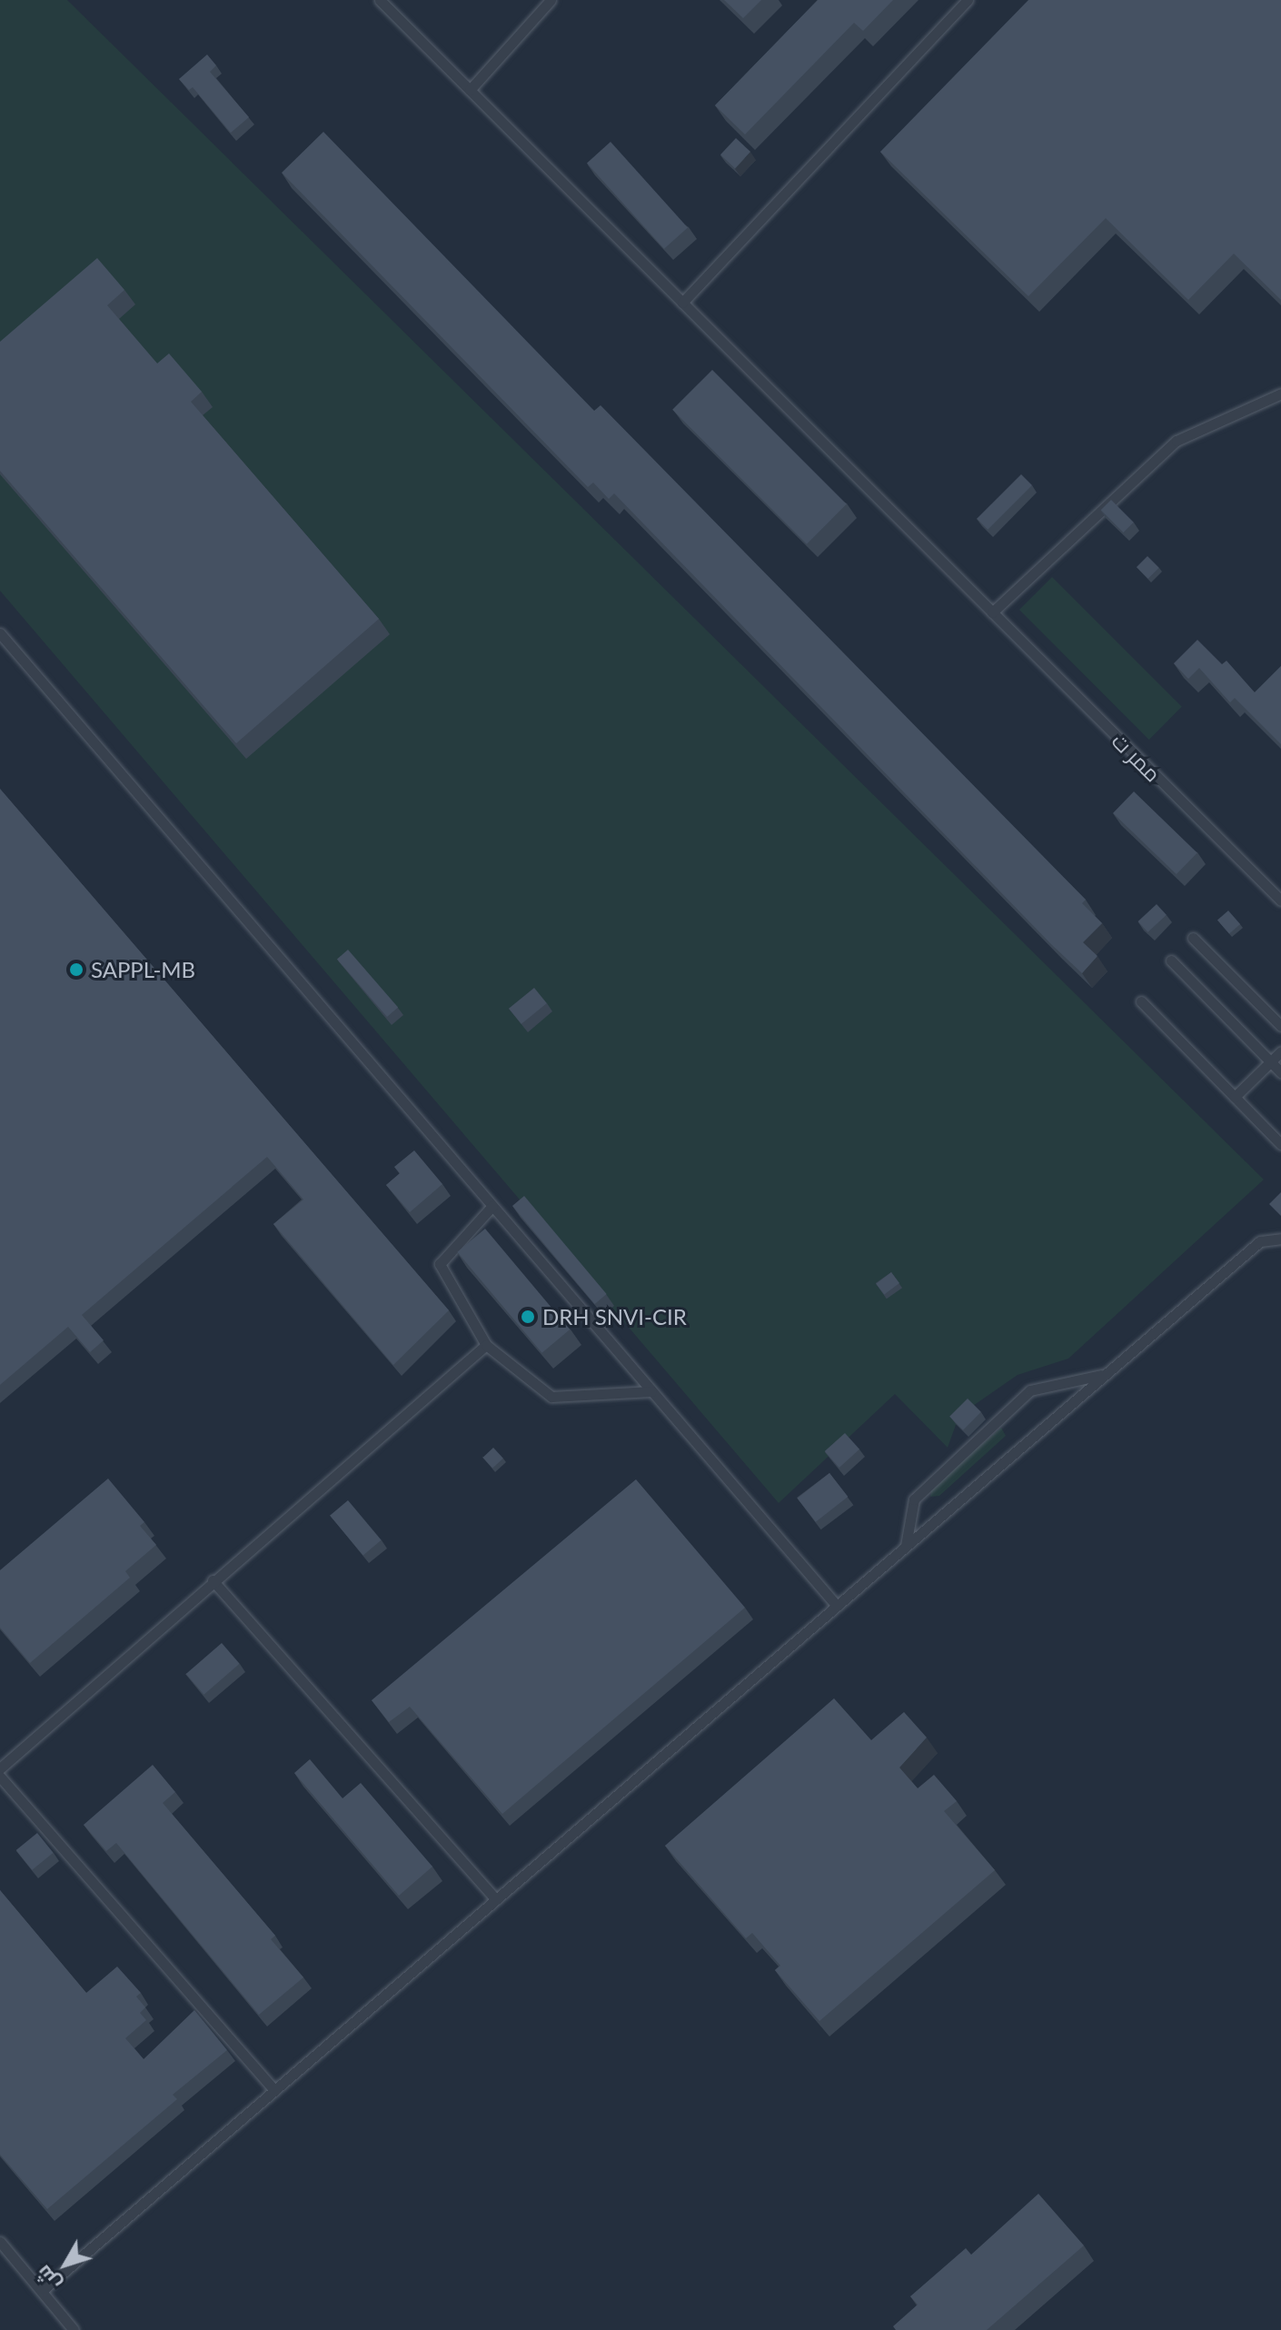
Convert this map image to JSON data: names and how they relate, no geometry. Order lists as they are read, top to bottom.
{
  "streets": {
    "lane": ["ممر ت"]
  },
  "places": ["SAPPL-MB", "DRH SNVI-CIR"],
  "north": "bottom left"
}
